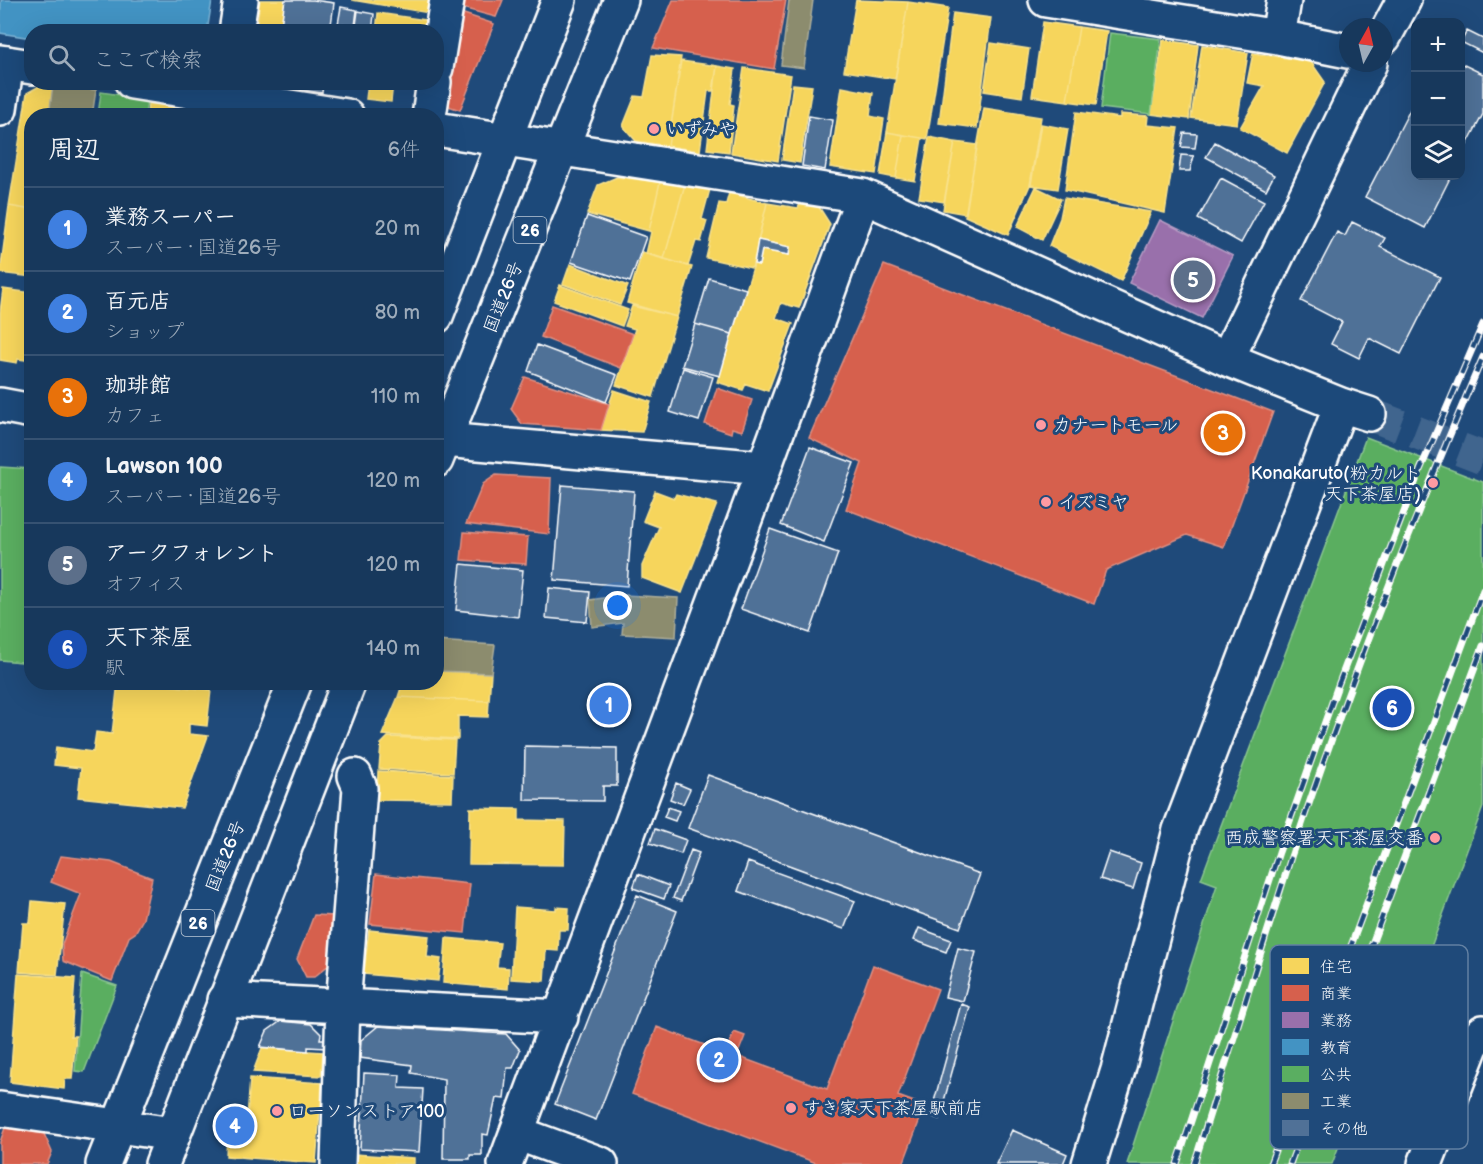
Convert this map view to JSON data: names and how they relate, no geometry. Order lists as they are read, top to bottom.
{
  "streets": {
    "main road": ["26", "国道26号"]
  },
  "places": [
    "いずみや",
    "カナートモール",
    "Konakaruto(粉カルト 天下茶屋店)",
    "イズミヤ",
    "西成警察署天下茶屋交番",
    "すき家天下茶屋駅前店",
    "ローソンストア100"
  ],
  "legend": [
    "住宅",
    "商業",
    "業務",
    "教育",
    "公共",
    "工業",
    "その他"
  ],
  "north": "top",
  "page": {
    "map_buttons": ["+", "−"],
    "search": "ここで検索",
    "heading": ["周辺", "6件"],
    "list": [
      {
        "mark": "1",
        "name": "業務スーパー",
        "note": "スーパー · 国道26号",
        "value": "20 m"
      },
      {
        "mark": "2",
        "name": "百元店",
        "note": "ショップ",
        "value": "80 m"
      },
      {
        "mark": "3",
        "name": "珈琲館",
        "note": "カフェ",
        "value": "110 m"
      },
      {
        "mark": "4",
        "name": "Lawson 100",
        "note": "スーパー · 国道26号",
        "value": "120 m"
      },
      {
        "mark": "5",
        "name": "アークフォレント",
        "note": "オフィス",
        "value": "120 m"
      },
      {
        "mark": "6",
        "name": "天下茶屋",
        "note": "駅",
        "value": "140 m"
      }
    ],
    "pins": [
      "5",
      "3",
      "1",
      "6",
      "2",
      "4"
    ]
  }
}
